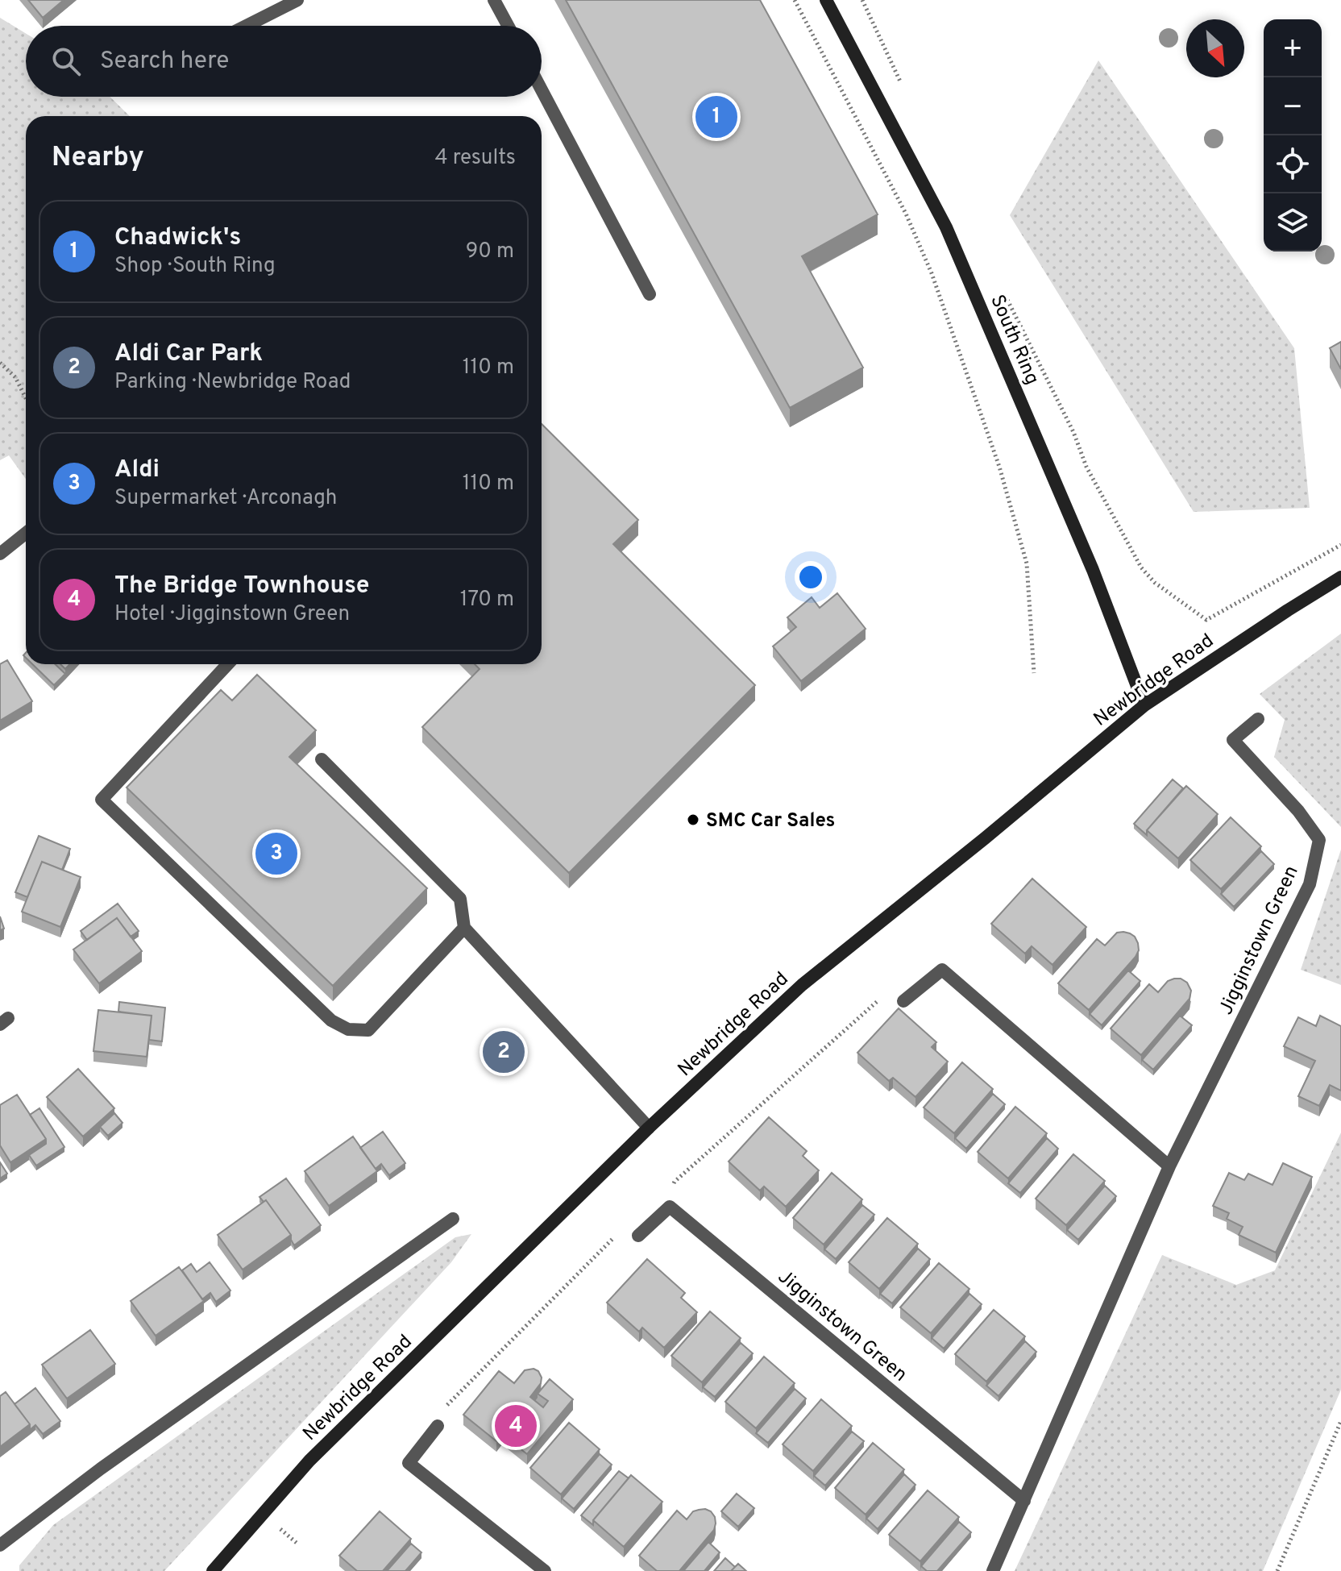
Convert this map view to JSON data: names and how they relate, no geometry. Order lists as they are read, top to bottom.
{
  "streets": {
    "main road": ["South Ring", "Newbridge Road"],
    "street": ["Jigginstown Green"]
  },
  "crossings": [
    ["South Ring", "Newbridge Road"]
  ],
  "places": ["SMC Car Sales"],
  "north": "bottom right",
  "page": {
    "map_buttons": ["+", "−"],
    "search": "Search here",
    "pins": [
      "1",
      "3",
      "2",
      "4"
    ],
    "heading": ["Nearby", "4 results"],
    "list": [
      {
        "mark": "1",
        "name": "Chadwick's",
        "note": "Shop · South Ring",
        "value": "90 m"
      },
      {
        "mark": "2",
        "name": "Aldi Car Park",
        "note": "Parking · Newbridge Road",
        "value": "110 m"
      },
      {
        "mark": "3",
        "name": "Aldi",
        "note": "Supermarket · Arconagh",
        "value": "110 m"
      },
      {
        "mark": "4",
        "name": "The Bridge Townhouse",
        "note": "Hotel · Jigginstown Green",
        "value": "170 m"
      }
    ]
  }
}
